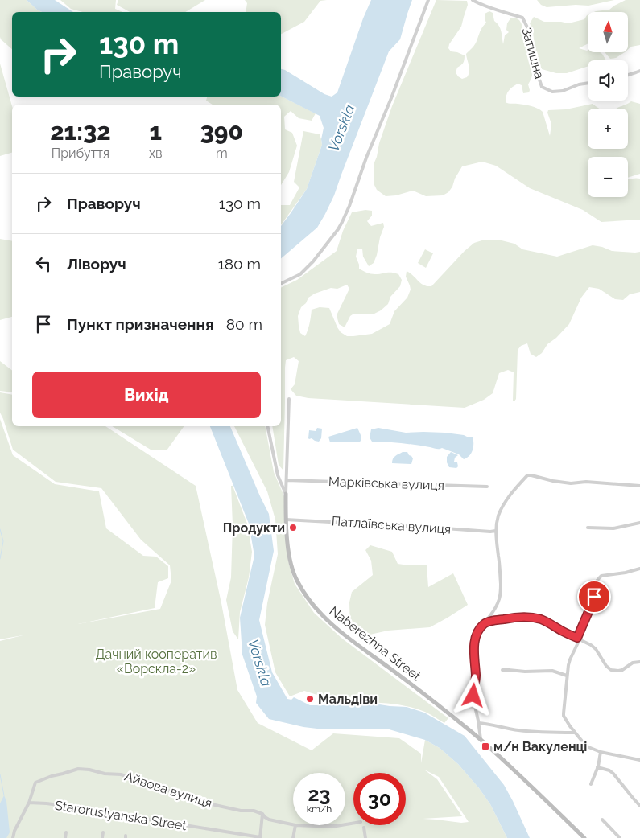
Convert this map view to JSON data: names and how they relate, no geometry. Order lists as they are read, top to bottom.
{
  "streets": {
    "street": [
      "Затишна",
      "Марківська вулиця",
      "Патлаївська вулиця",
      "Naberezhna Street",
      "Айвова вулиця",
      "Staroruslyanska Street"
    ]
  },
  "crossings": [
    ["Марківська вулиця", "Naberezhna Street"],
    ["Патлаївська вулиця", "Naberezhna Street"],
    ["Айвова вулиця", "Staroruslyanska Street"]
  ],
  "water": ["Vorskla"],
  "parks": ["Дачний кооператив «Ворскла-2»"],
  "places": {
    "other": ["Продукти", "Мальдіви"],
    "transit": ["м/н Вакуленці"]
  },
  "north": "top",
  "page": {
    "map_buttons": ["+", "−"],
    "turn": ["130 m", "Праворуч"],
    "eta": [
      "21:32",
      "Прибуття",
      "1",
      "хв",
      "390",
      "m"
    ],
    "list": [
      {
        "name": "Праворуч",
        "value": "130 m"
      },
      {
        "name": "Ліворуч",
        "value": "180 m"
      },
      {
        "name": "Пункт призначення",
        "value": "80 m"
      }
    ],
    "buttons": "Вихід",
    "speed": "23 km/h",
    "limit": "30"
  }
}
